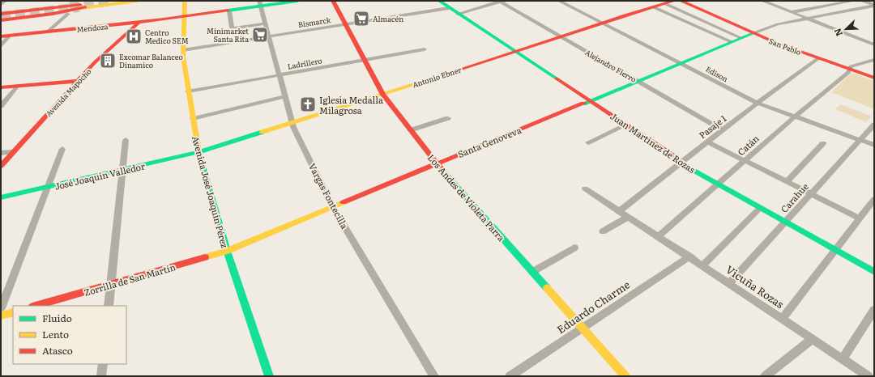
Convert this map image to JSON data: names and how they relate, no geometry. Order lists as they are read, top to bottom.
{
  "streets": {
    "main road": [
      "Mendoza",
      "San Pablo",
      "Antonio Ebner",
      "Avenida Mapocho",
      "Santa Genoveva",
      "Juan Martínez de Rozas",
      "José Joaquín Valledor",
      "Avenida José Joaquín Pérez",
      "Los Andes de Violeta Parra",
      "Zorrilla de San Martín"
    ],
    "street": [
      "Bismarck",
      "Ladrillero",
      "Alejandro Fierro",
      "Edison",
      "Pasaje 1",
      "Catán",
      "Vargas Fontecilla",
      "Carahue",
      "Vicuña Rozas",
      "Eduardo Charme"
    ]
  },
  "crossings": [
    ["Bismarck", "Juan Martínez de Rozas"],
    ["Bismarck", "Avenida José Joaquín Pérez"],
    ["Bismarck", "Vargas Fontecilla"],
    ["Bismarck", "Los Andes de Violeta Parra"],
    ["Mendoza", "Avenida Mapocho"],
    ["Mendoza", "Avenida José Joaquín Pérez"],
    ["Mendoza", "Vargas Fontecilla"],
    ["San Pablo", "Pasaje 1"],
    ["San Pablo", "Santa Genoveva"],
    ["San Pablo", "Catán"],
    ["Ladrillero", "Avenida José Joaquín Pérez"],
    ["Ladrillero", "Vargas Fontecilla"],
    ["Ladrillero", "Los Andes de Violeta Parra"],
    ["Alejandro Fierro", "Antonio Ebner"],
    ["Alejandro Fierro", "Pasaje 1"],
    ["Alejandro Fierro", "Santa Genoveva"],
    ["Edison", "Antonio Ebner"],
    ["Edison", "Pasaje 1"],
    ["Edison", "Santa Genoveva"],
    ["Edison", "Catán"],
    ["Edison", "Carahue"],
    ["Antonio Ebner", "Juan Martínez de Rozas"],
    ["Antonio Ebner", "José Joaquín Valledor"],
    ["Antonio Ebner", "Avenida José Joaquín Pérez"],
    ["Antonio Ebner", "Vargas Fontecilla"],
    ["Antonio Ebner", "Los Andes de Violeta Parra"],
    ["Pasaje 1", "Juan Martínez de Rozas"],
    ["Pasaje 1", "Vicuña Rozas"],
    ["Santa Genoveva", "Juan Martínez de Rozas"],
    ["Santa Genoveva", "Avenida José Joaquín Pérez"],
    ["Santa Genoveva", "Vargas Fontecilla"],
    ["Santa Genoveva", "Los Andes de Violeta Parra"],
    ["Santa Genoveva", "Zorrilla de San Martín"],
    ["Juan Martínez de Rozas", "Catán"],
    ["Juan Martínez de Rozas", "Carahue"],
    ["Catán", "Vicuña Rozas"],
    ["José Joaquín Valledor", "Avenida José Joaquín Pérez"],
    ["Avenida José Joaquín Pérez", "Zorrilla de San Martín"],
    ["Los Andes de Violeta Parra", "Eduardo Charme"],
    ["Carahue", "Vicuña Rozas"],
    ["Vicuña Rozas", "Eduardo Charme"]
  ],
  "places": {
    "supermarket": ["Almacén", "Minimarket Santa Rita"],
    "hospital": ["Centro Medico SEM"],
    "building": ["Excomar Balanceo Dinamico"],
    "church": ["Iglesia Medalla Milagrosa"]
  },
  "legend": ["Fluido", "Lento", "Atasco"],
  "north": "bottom left"
}
